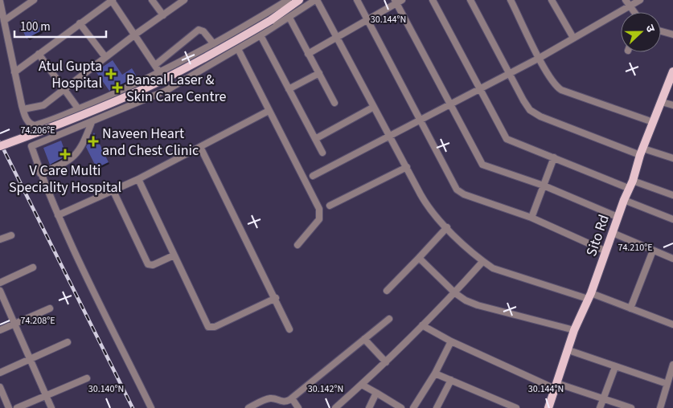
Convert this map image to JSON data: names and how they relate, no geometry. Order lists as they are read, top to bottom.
{
  "streets": {
    "main road": ["Sito Rd"]
  },
  "places": {
    "health": [
      "Atul Gupta Hospital",
      "Bansal Laser & Skin Care Centre",
      "Naveen Heart and Chest Clinic",
      "V Care Multi Speciality Hospital"
    ]
  },
  "scale_bar": "100 m",
  "north": "right",
  "coordinates": [
    "30.144°N",
    "74.206°E",
    "74.210°E",
    "74.208°E",
    "30.140°N",
    "30.142°N"
  ]
}
